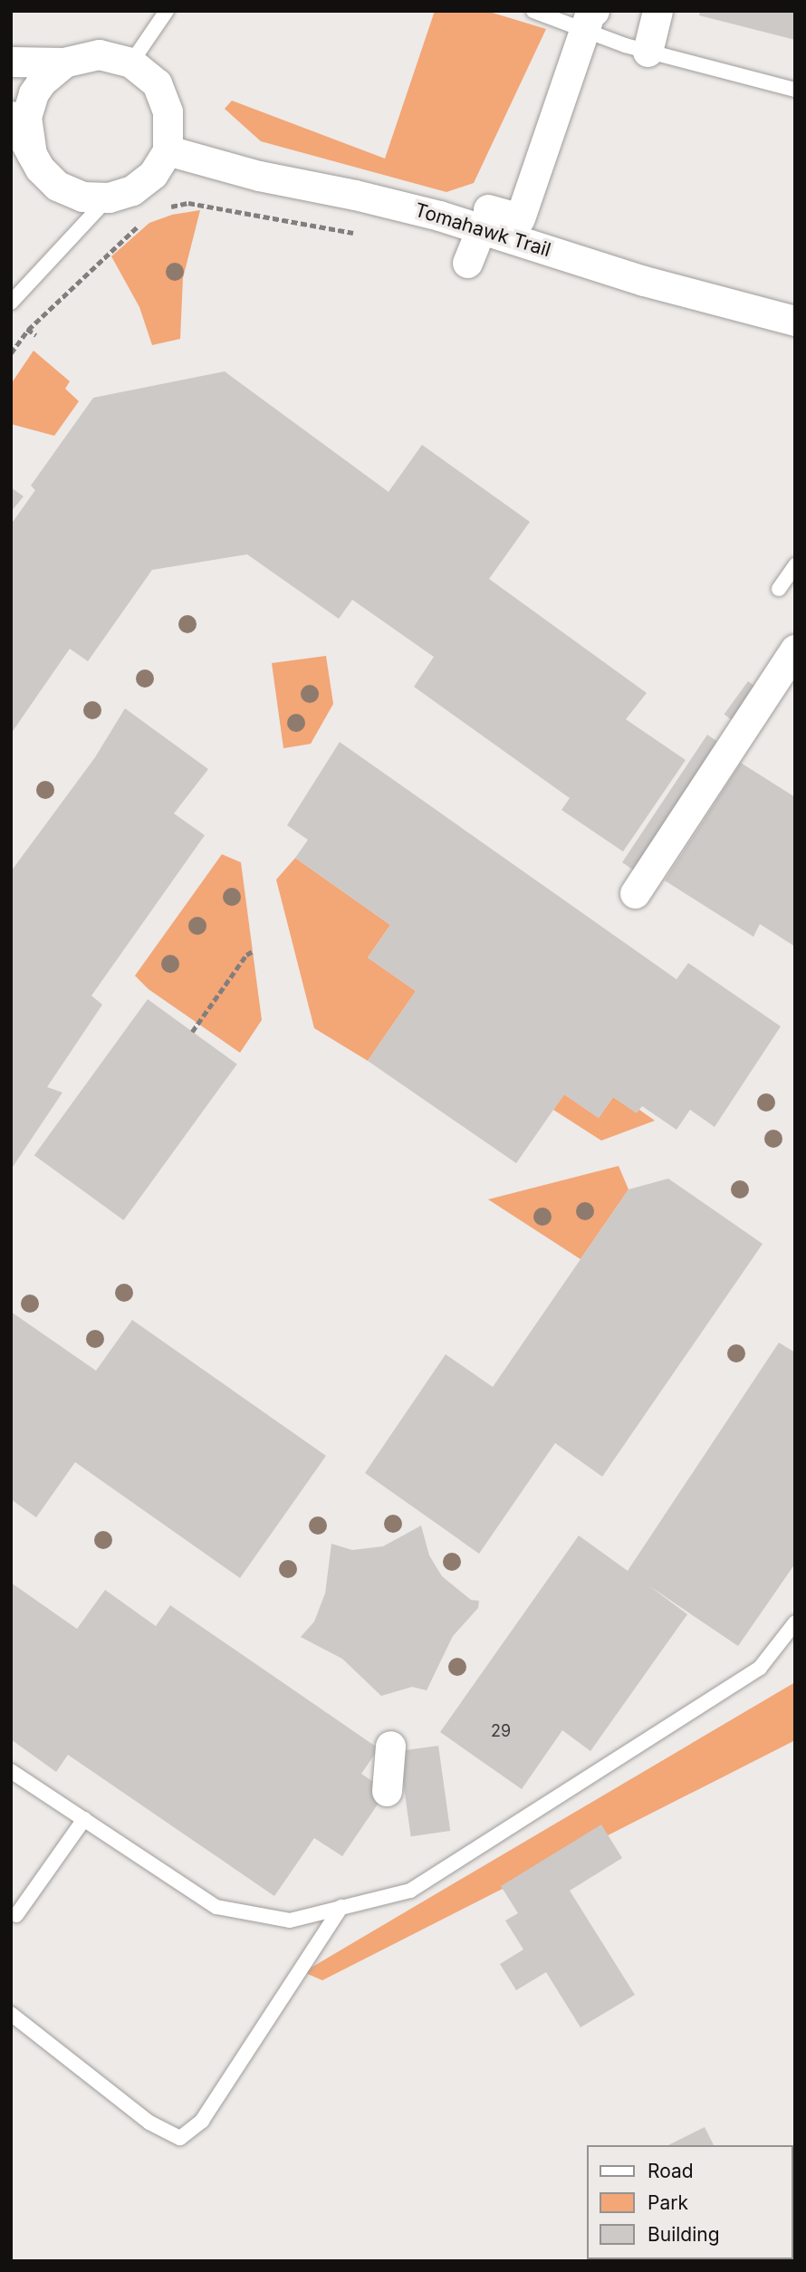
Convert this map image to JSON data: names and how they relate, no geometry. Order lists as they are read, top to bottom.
{
  "streets": {
    "street": ["Tomahawk Trail"]
  },
  "house_numbers": ["29"],
  "legend": ["Road", "Park", "Building"]
}
